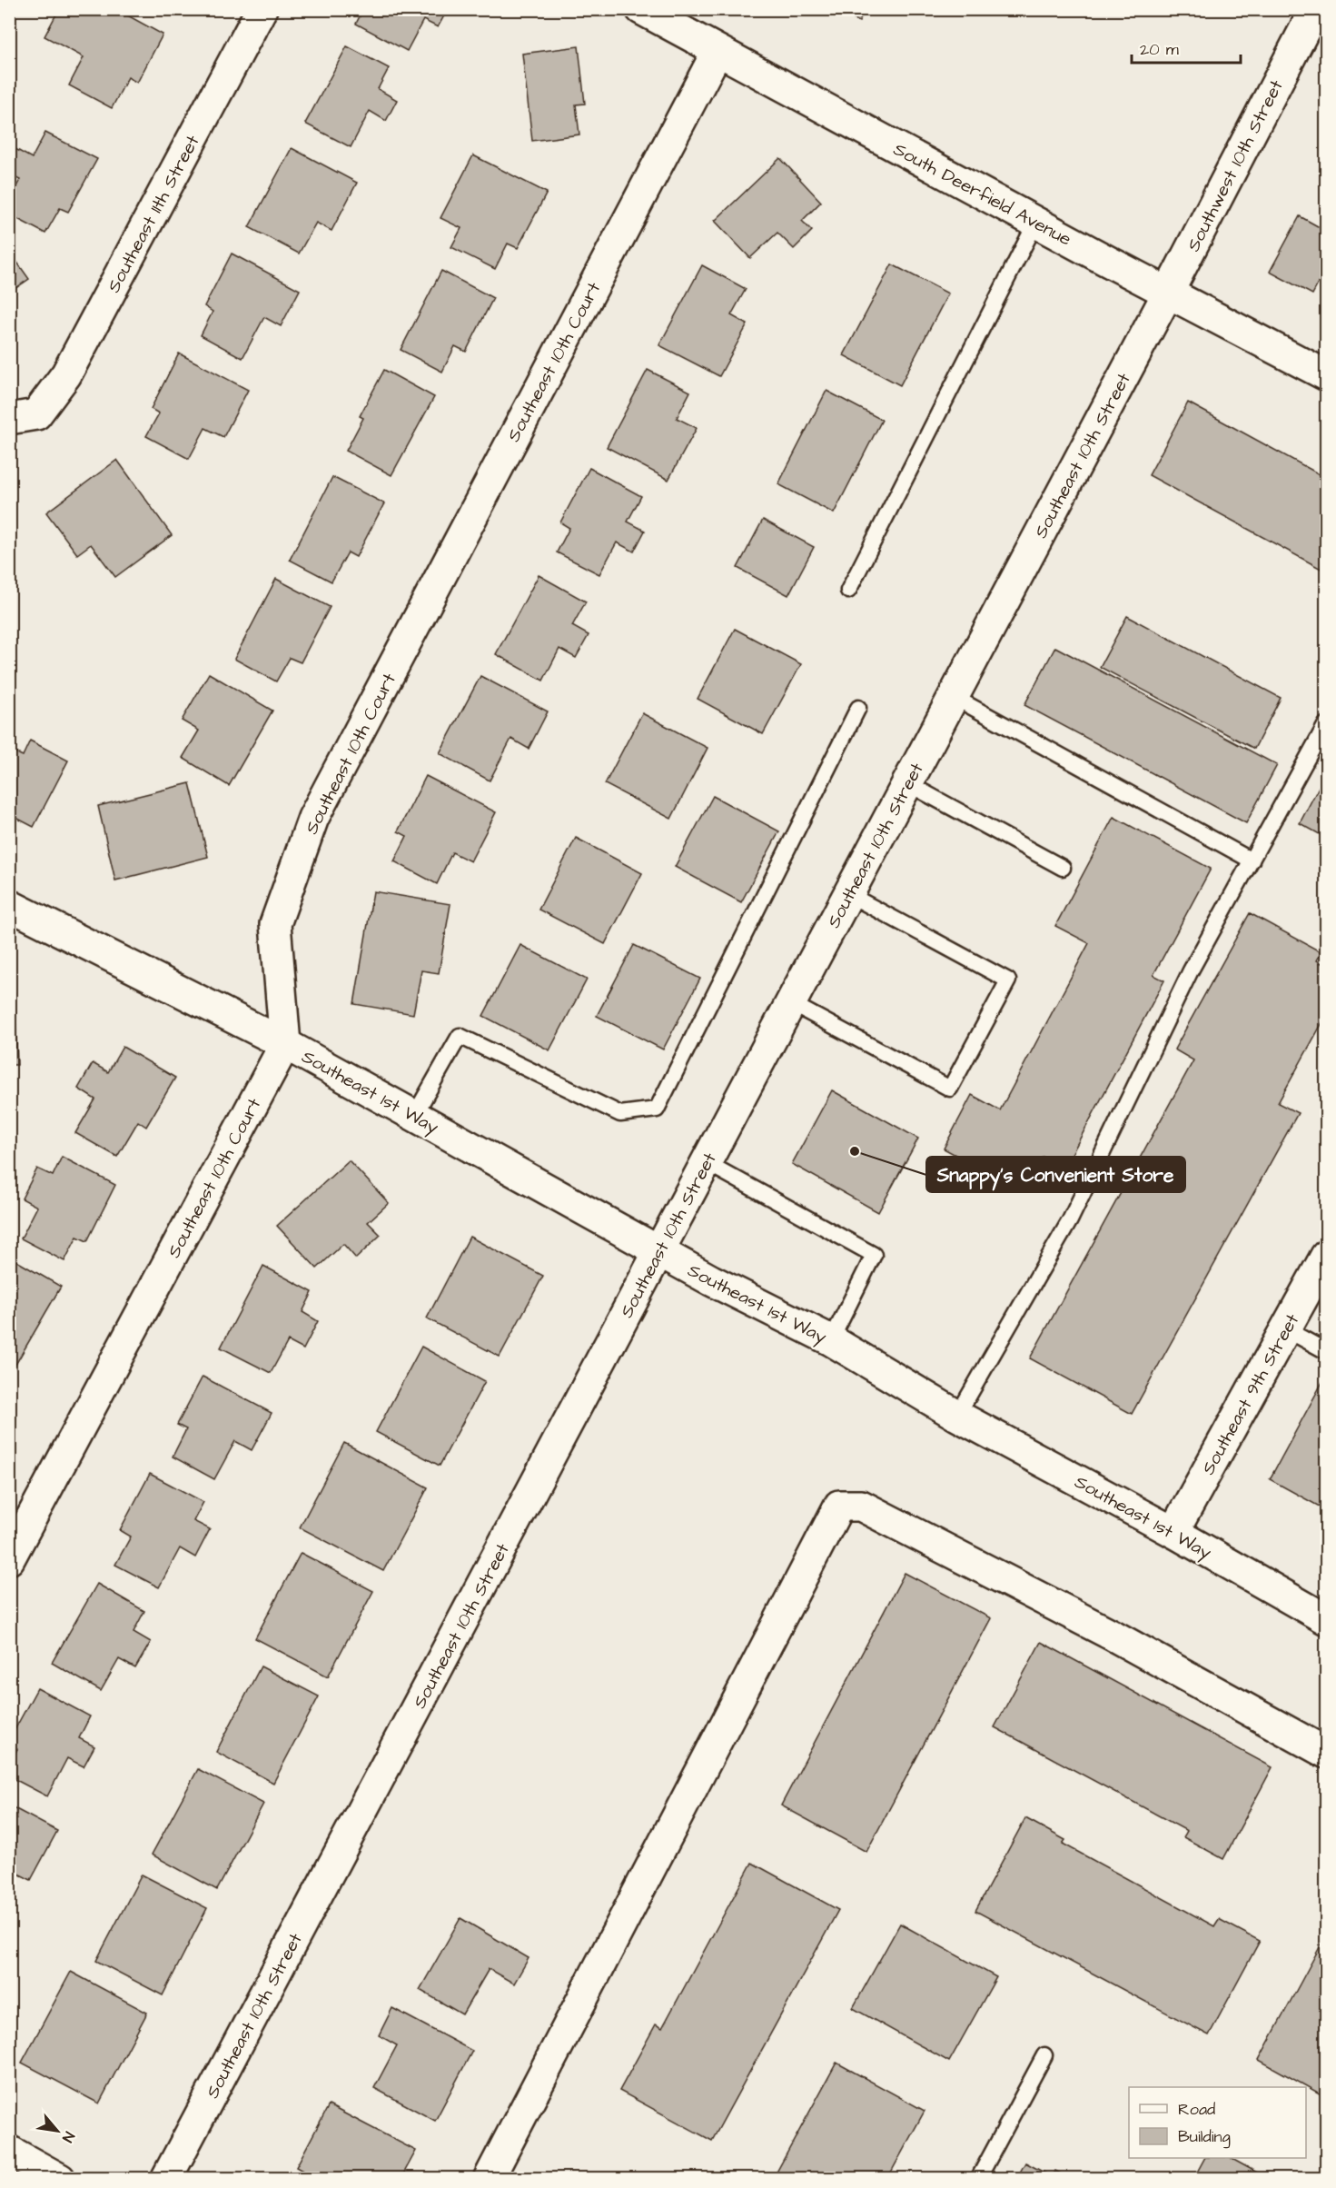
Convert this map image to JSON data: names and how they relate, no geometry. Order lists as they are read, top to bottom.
{
  "streets": {
    "street": [
      "Southwest 10th Street",
      "South Deerfield Avenue",
      "Southeast 11th Street",
      "Southeast 10th Court",
      "Southeast 10th Street",
      "Southeast 1st Way",
      "Southeast 9th Street"
    ]
  },
  "crossings": [
    ["Southwest 10th Street", "South Deerfield Avenue"],
    ["Southwest 10th Street", "Southeast 10th Street"],
    ["South Deerfield Avenue", "Southeast 10th Court"],
    ["South Deerfield Avenue", "Southeast 10th Street"],
    ["Southeast 10th Court", "Southeast 1st Way"],
    ["Southeast 10th Street", "Southeast 1st Way"],
    ["Southeast 1st Way", "Southeast 9th Street"]
  ],
  "places": ["Snappy's Convenient Store"],
  "legend": ["Road", "Building"],
  "scale_bar": "20 m",
  "north": "bottom right"
}
